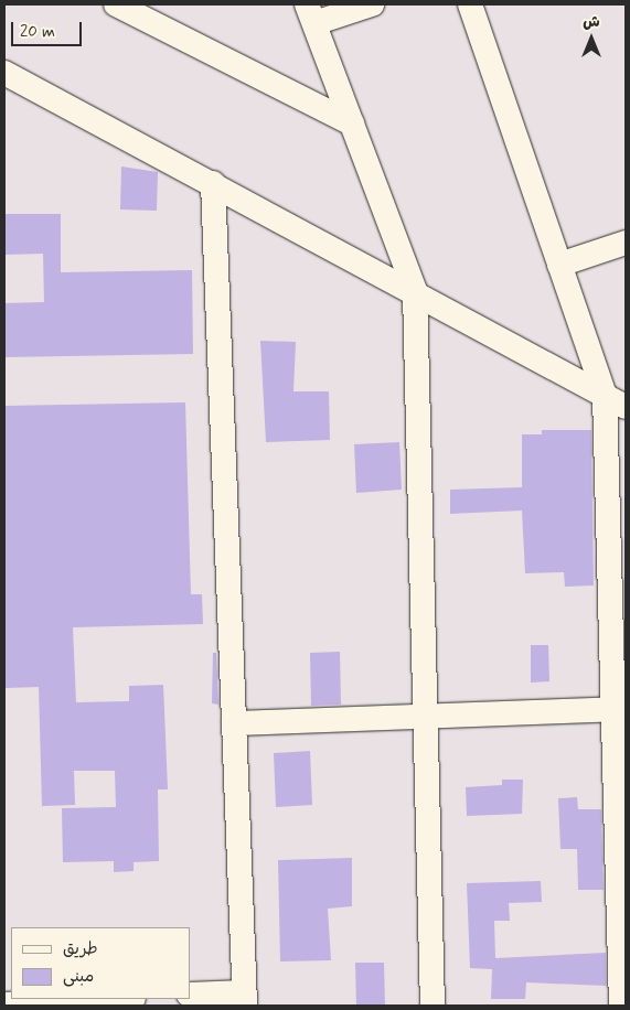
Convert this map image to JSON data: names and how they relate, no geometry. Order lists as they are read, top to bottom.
{
  "legend": ["طريق", "مبنى"],
  "scale_bar": "20 m",
  "north": "top"
}
